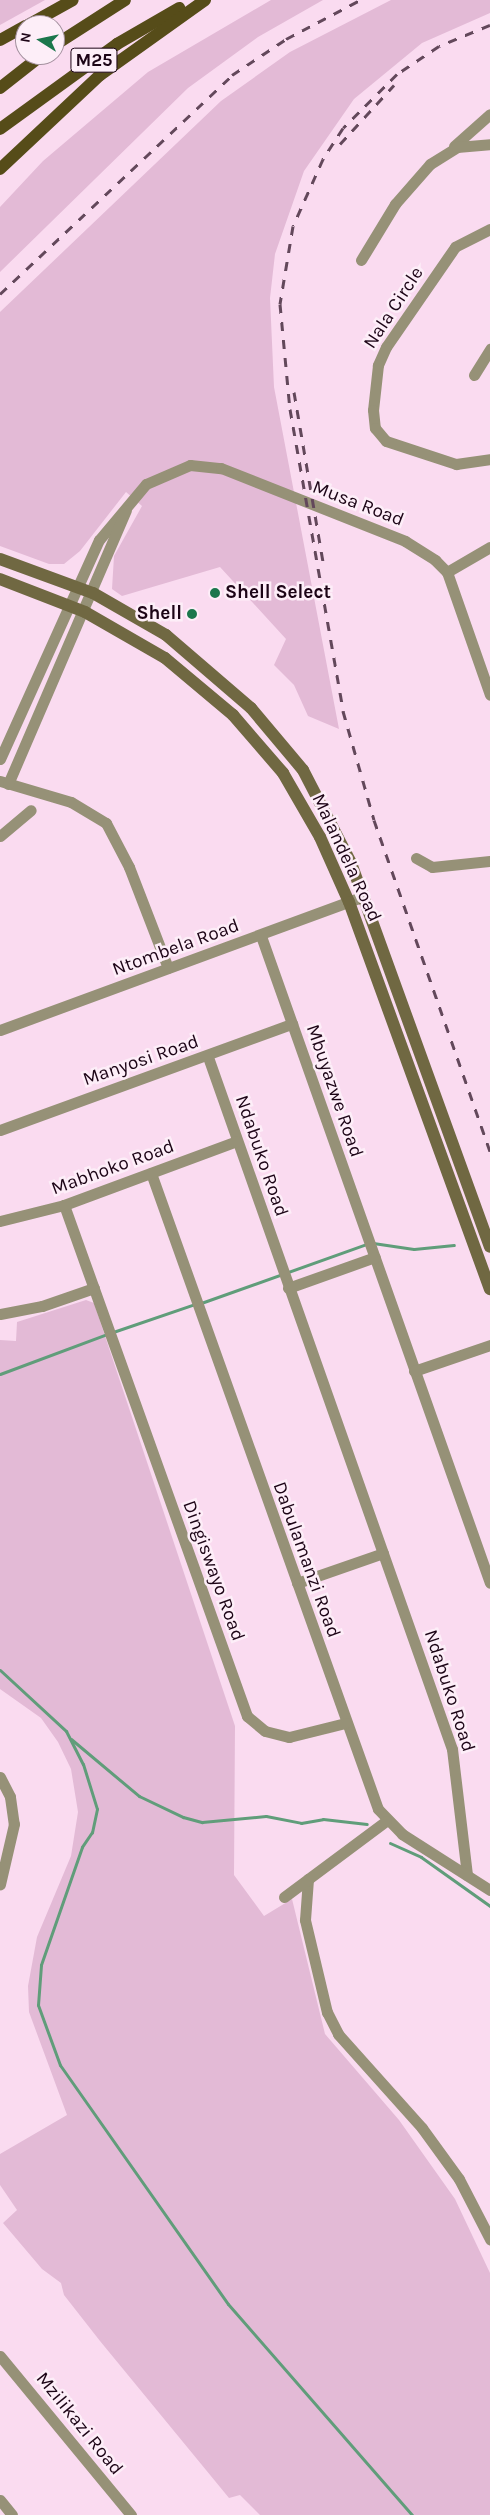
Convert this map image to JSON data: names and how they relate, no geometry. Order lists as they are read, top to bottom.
{
  "streets": {
    "main road": ["M25", "Malandela Road"],
    "street": [
      "Nala Circle",
      "Musa Road",
      "Ntombela Road",
      "Manyosi Road",
      "Mbuyazwe Road",
      "Ndabuko Road",
      "Mabhoko Road",
      "Dabulamanzi Road",
      "Dingiswayo Road",
      "Mzilikazi Road"
    ]
  },
  "crossings": [
    ["Musa Road", "Malandela Road"],
    ["Malandela Road", "Ntombela Road"],
    ["Ntombela Road", "Mbuyazwe Road"],
    ["Manyosi Road", "Mbuyazwe Road"],
    ["Manyosi Road", "Ndabuko Road"],
    ["Ndabuko Road", "Mabhoko Road"],
    ["Mabhoko Road", "Dabulamanzi Road"],
    ["Dabulamanzi Road", "Dingiswayo Road"]
  ],
  "places": ["Shell Select", "Shell"],
  "north": "left"
}
